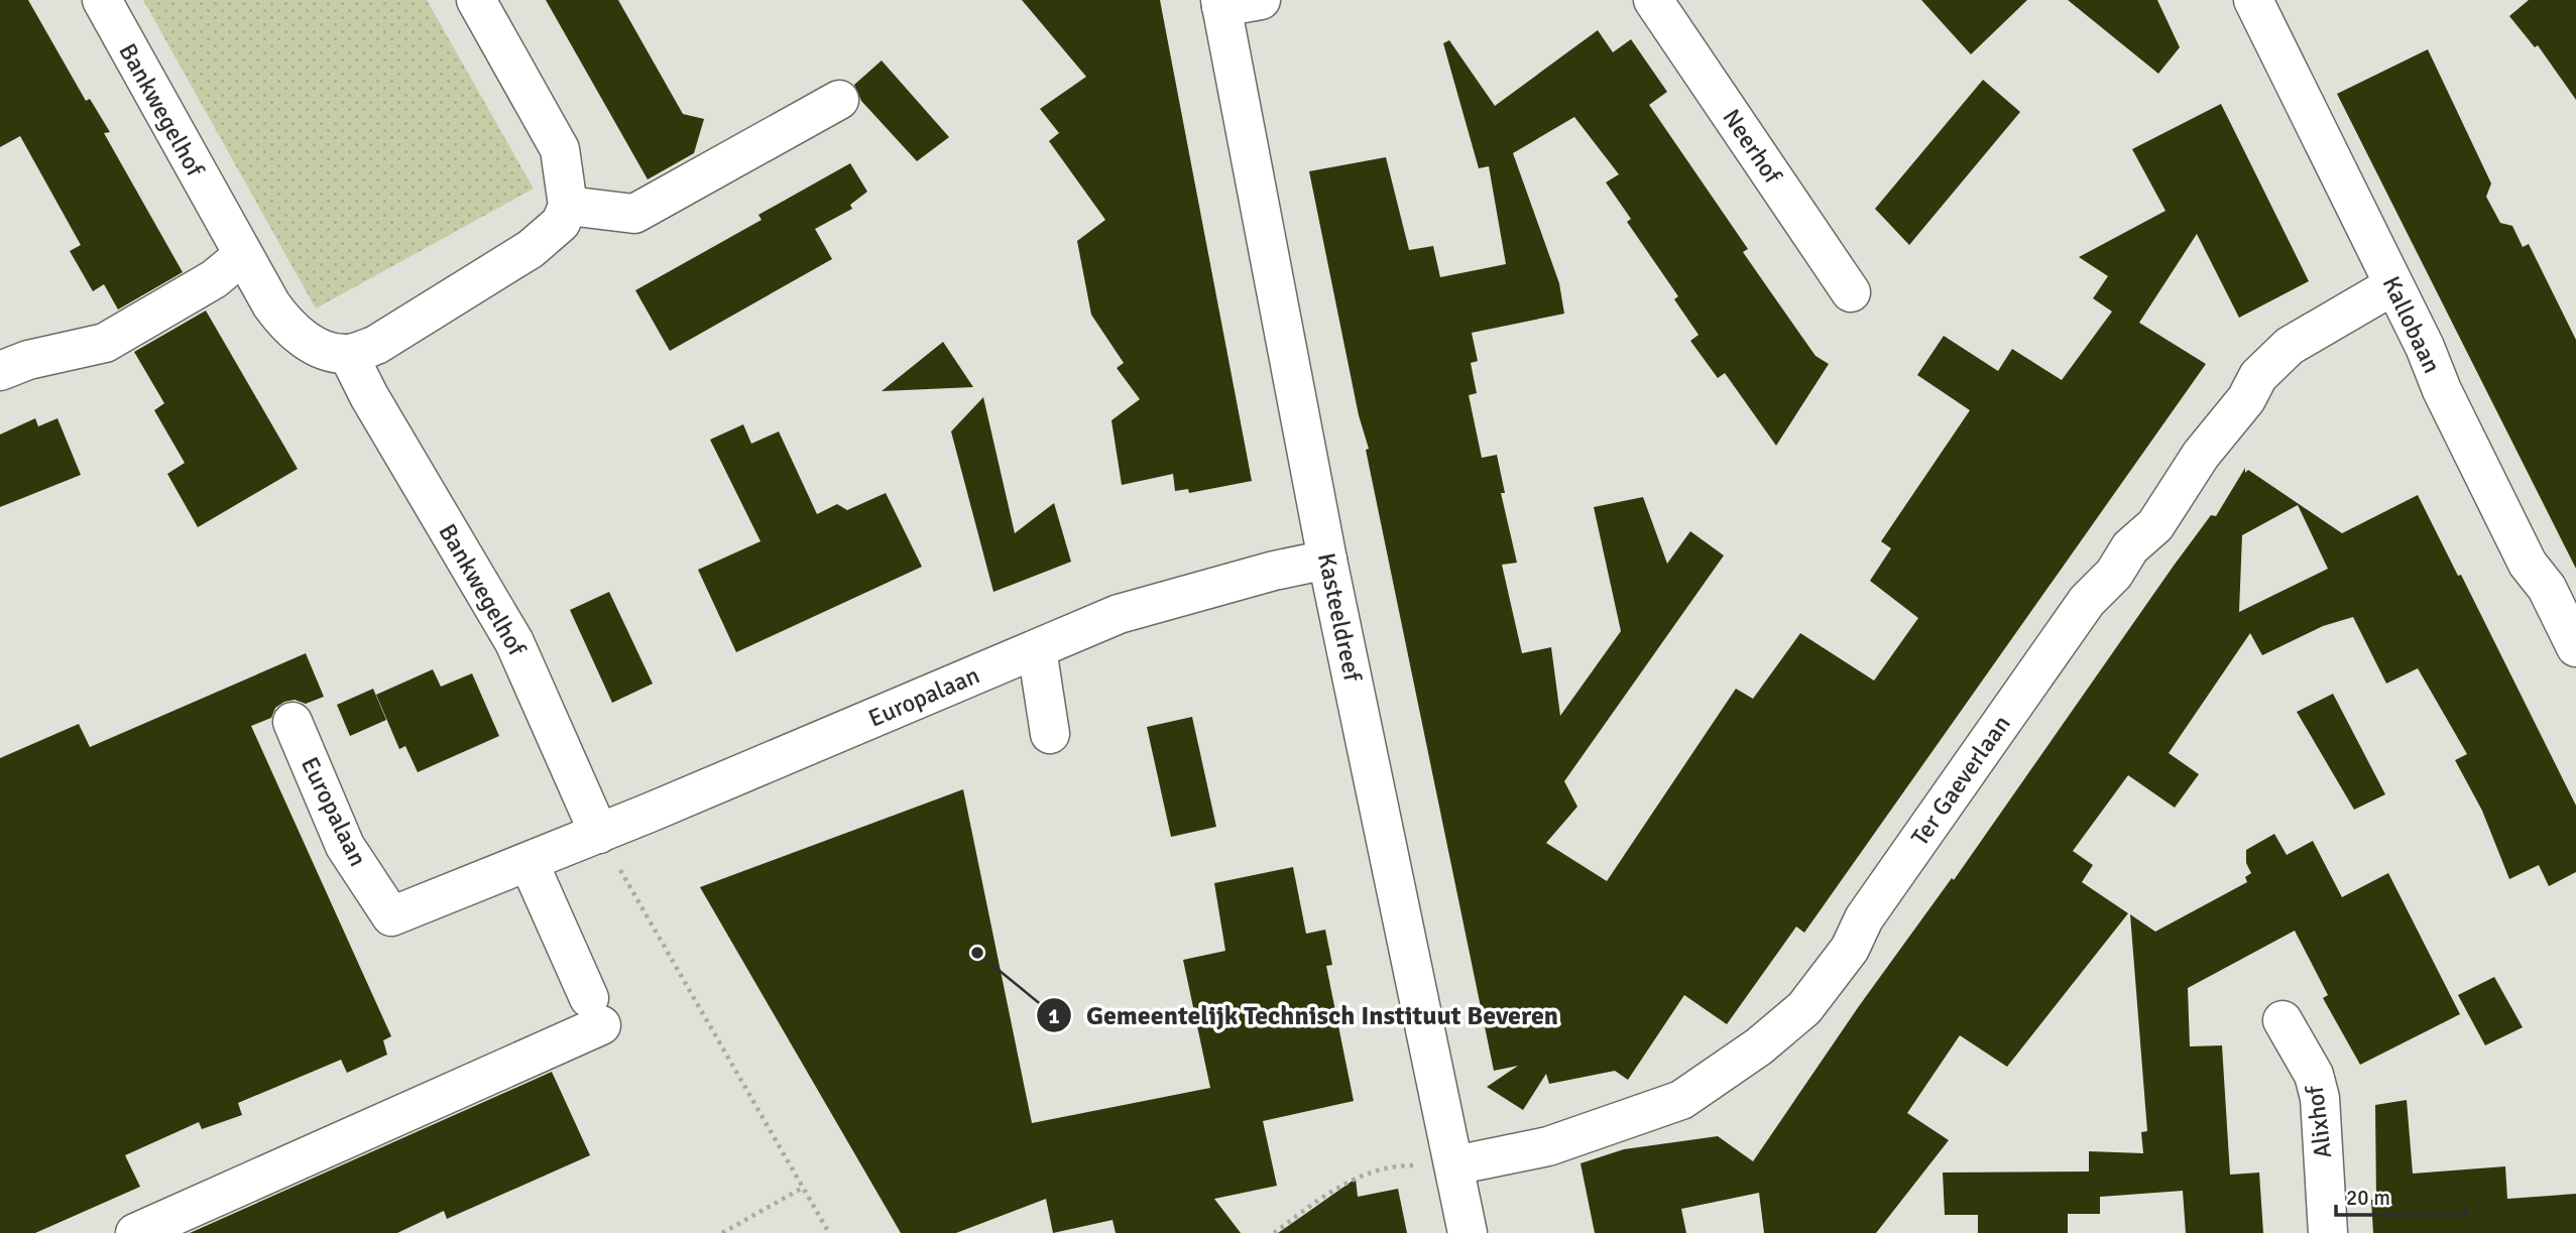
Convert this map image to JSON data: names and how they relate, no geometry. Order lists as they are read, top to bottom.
{
  "streets": {
    "street": [
      "Bankwegelhof",
      "Neerhof",
      "Kallobaan",
      "Kasteeldreef",
      "Europalaan",
      "Ter Gaeverlaan",
      "Alixhof"
    ]
  },
  "crossings": [
    ["Bankwegelhof", "Europalaan"],
    ["Kallobaan", "Ter Gaeverlaan"],
    ["Kasteeldreef", "Europalaan"],
    ["Kasteeldreef", "Ter Gaeverlaan"]
  ],
  "places": ["Gemeentelijk Technisch Instituut Beveren"],
  "scale_bar": "20 m"
}
